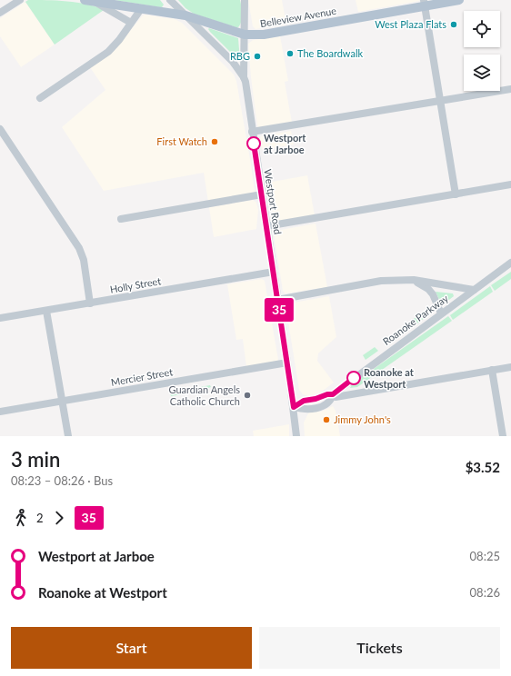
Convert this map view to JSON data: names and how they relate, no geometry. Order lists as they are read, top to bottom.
{
  "streets": {
    "main road": ["Belleview Avenue"],
    "street": [
      "Westport Road",
      "Holly Street",
      "Roanoke Parkway",
      "Mercier Street"
    ]
  },
  "crossings": [
    ["Belleview Avenue", "Westport Road"],
    ["Westport Road", "Holly Street"],
    ["Westport Road", "Roanoke Parkway"],
    ["Westport Road", "Mercier Street"]
  ],
  "places": [
    "West Plaza Flats",
    "The Boardwalk",
    "RBG",
    "First Watch",
    "Westport at Jarboe",
    "Roanoke at Westport",
    "Guardian Angels Catholic Church",
    "Jimmy John's"
  ],
  "lines": ["bus line 35"],
  "page": {
    "on_map": "35",
    "heading": ["3 min", "08:23 – 08:26 · Bus", "$3.52"],
    "legs": ["2", "35"],
    "list": [
      {
        "name": "Westport at Jarboe",
        "value": "08:25"
      },
      {
        "name": "Roanoke at Westport",
        "value": "08:26"
      }
    ],
    "buttons": ["Start", "Tickets"]
  }
}
